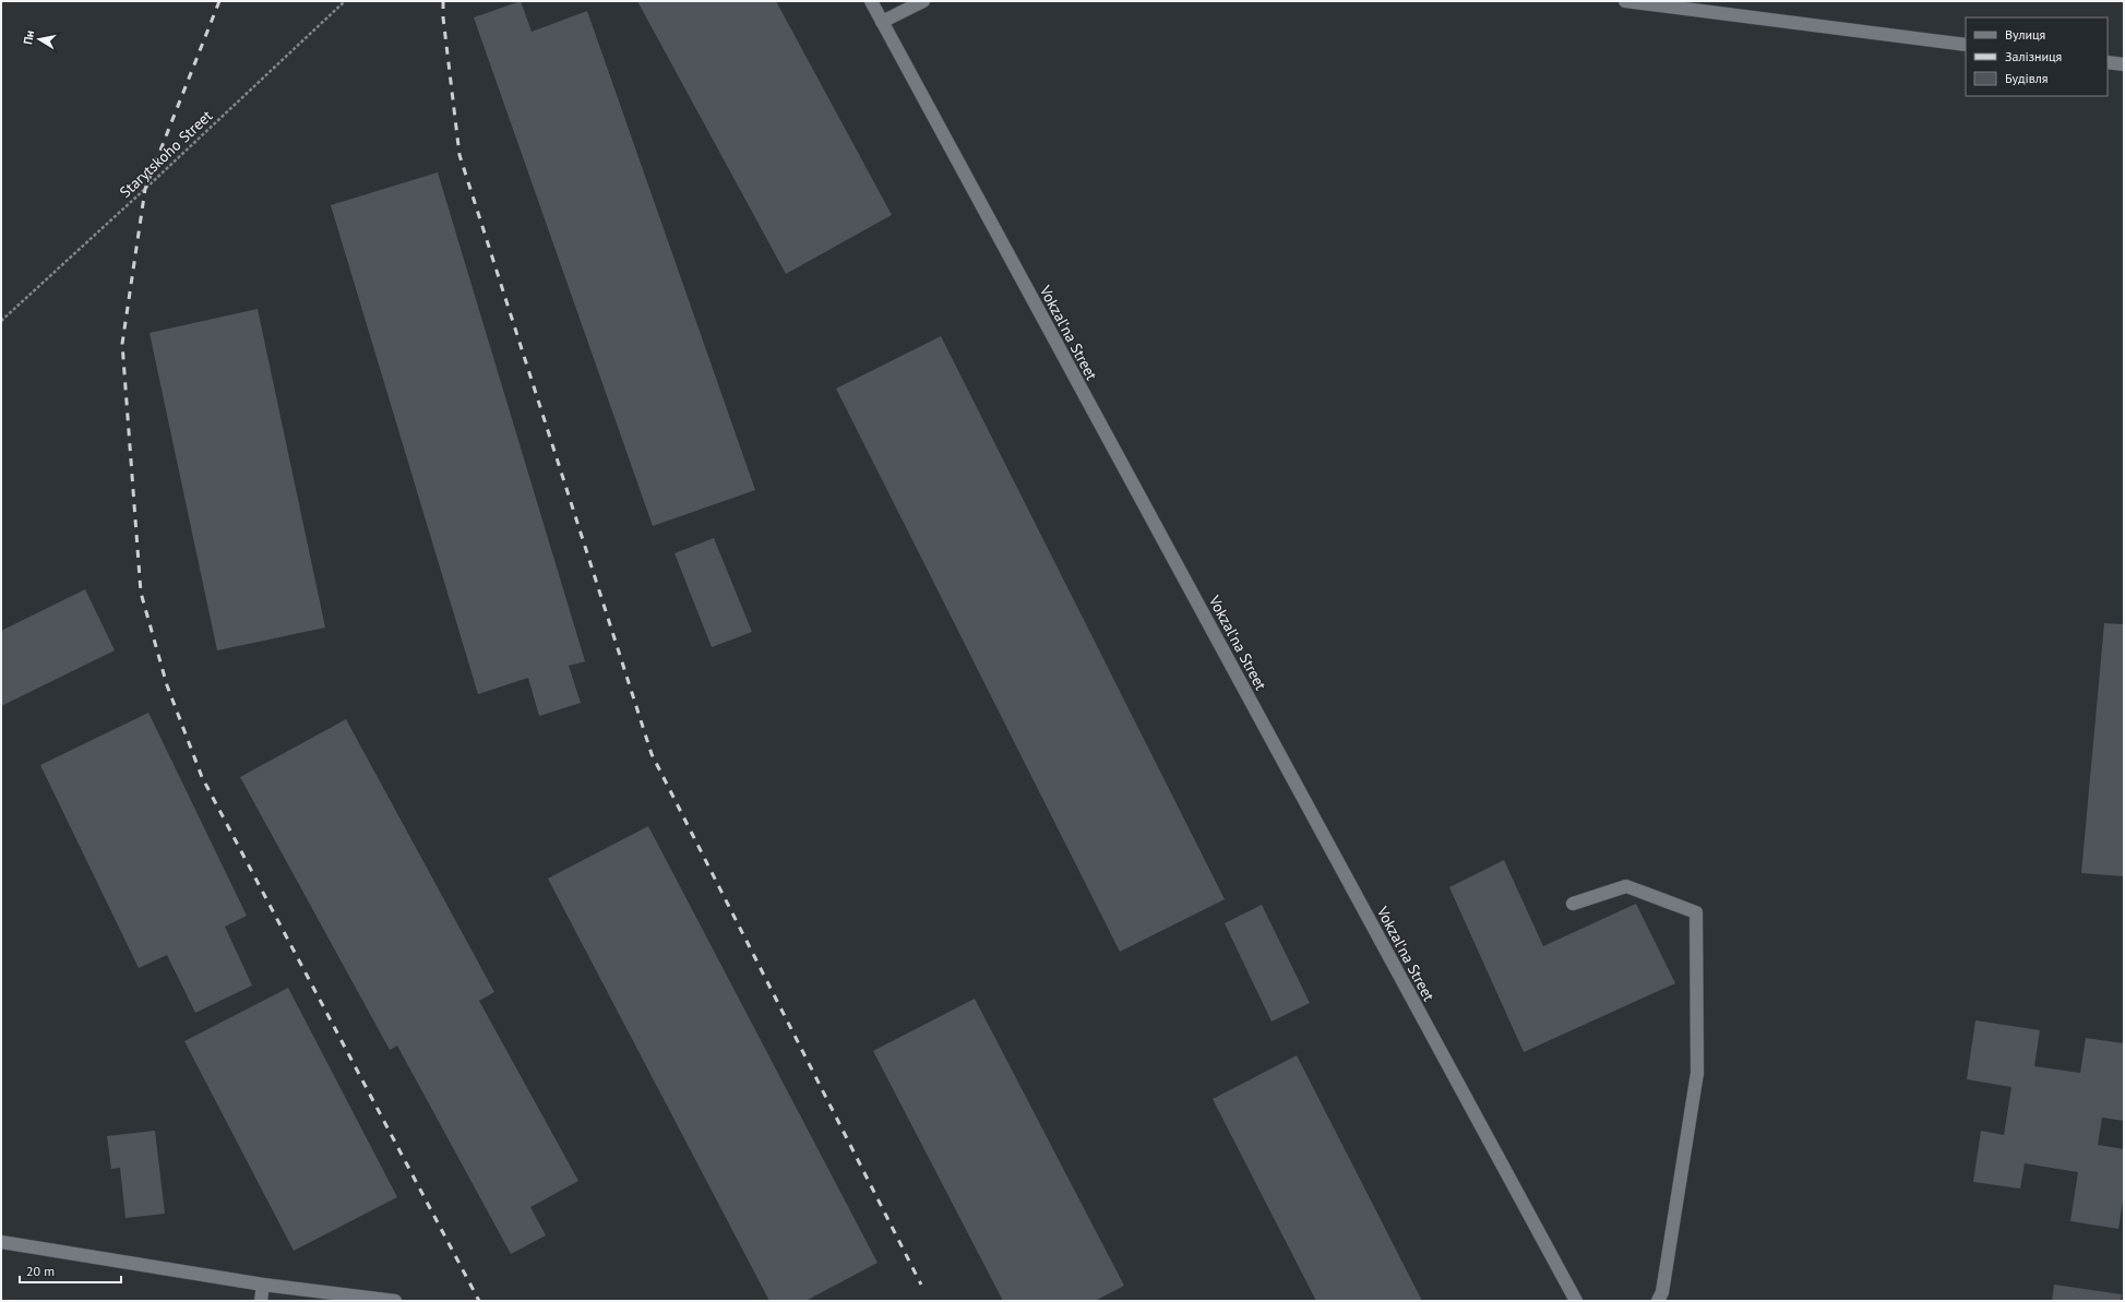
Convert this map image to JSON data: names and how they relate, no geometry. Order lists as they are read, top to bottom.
{
  "streets": {
    "street": ["Vokzalʹna Street"],
    "path": ["Starytskoho Street"]
  },
  "legend": ["Вулиця", "Залізниця", "Будівля"],
  "scale_bar": "20 m",
  "north": "left"
}
